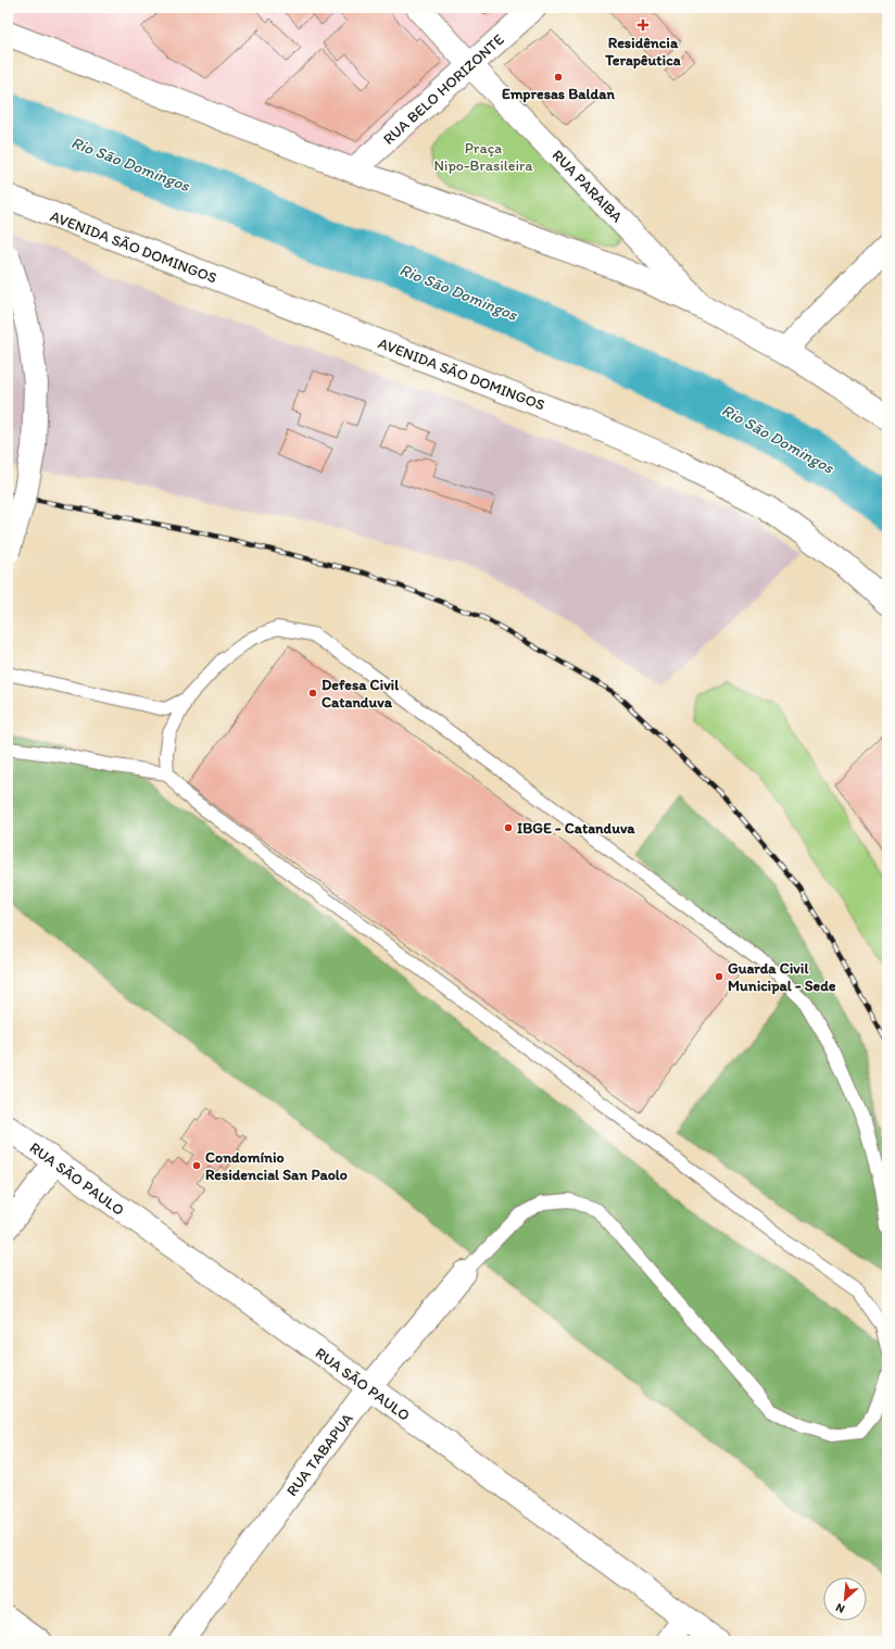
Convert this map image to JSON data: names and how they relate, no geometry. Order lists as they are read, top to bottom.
{
  "streets": {
    "street": [
      "RUA BELO HORIZONTE",
      "RUA PARAIBA",
      "AVENIDA SÃO DOMINGOS",
      "RUA SÃO PAULO",
      "RUA TABAPUA"
    ]
  },
  "crossings": [
    ["RUA BELO HORIZONTE", "RUA PARAIBA"],
    ["RUA SÃO PAULO", "RUA TABAPUA"]
  ],
  "water": ["Rio São Domingos"],
  "parks": ["Praça Nipo-Brasileira"],
  "places": {
    "health": ["Residência Terapêutica"],
    "other": [
      "Empresas Baldan",
      "Defesa Civil Catanduva",
      "IBGE - Catanduva",
      "Guarda Civil Municipal - Sede",
      "Condomínio Residencial San Paolo"
    ]
  },
  "north": "bottom left"
}
